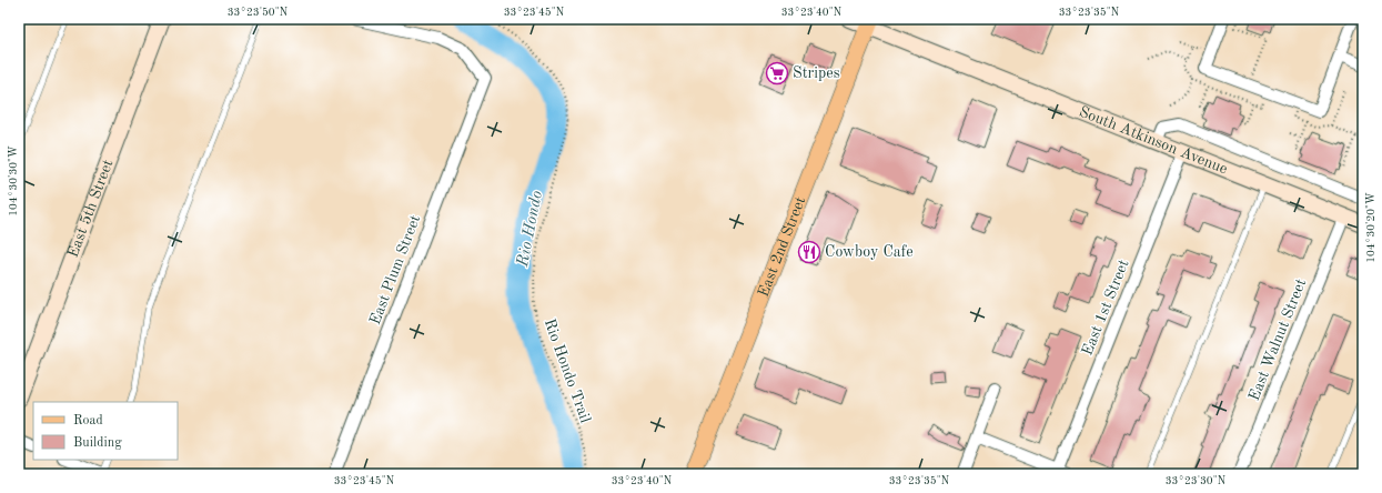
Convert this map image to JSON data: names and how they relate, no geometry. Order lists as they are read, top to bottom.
{
  "streets": {
    "main road": ["South Atkinson Avenue", "East 5th Street", "East 2nd Street"],
    "street": ["East Plum Street", "East 1st Street", "East Walnut Street"],
    "path": ["Rio Hondo Trail"]
  },
  "crossings": [
    ["South Atkinson Avenue", "East 2nd Street"],
    ["South Atkinson Avenue", "East 1st Street"],
    ["South Atkinson Avenue", "East Walnut Street"]
  ],
  "water": ["Rio Hondo"],
  "places": {
    "supermarket": ["Stripes"],
    "restaurant": ["Cowboy Cafe"]
  },
  "legend": ["Road", "Building"],
  "coordinates": [
    "33°23'50\"N",
    "33°23'45\"N",
    "33°23'40\"N",
    "33°23'35\"N",
    "104°30'30\"W",
    "104°30'20\"W",
    "33°23'30\"N"
  ]
}
